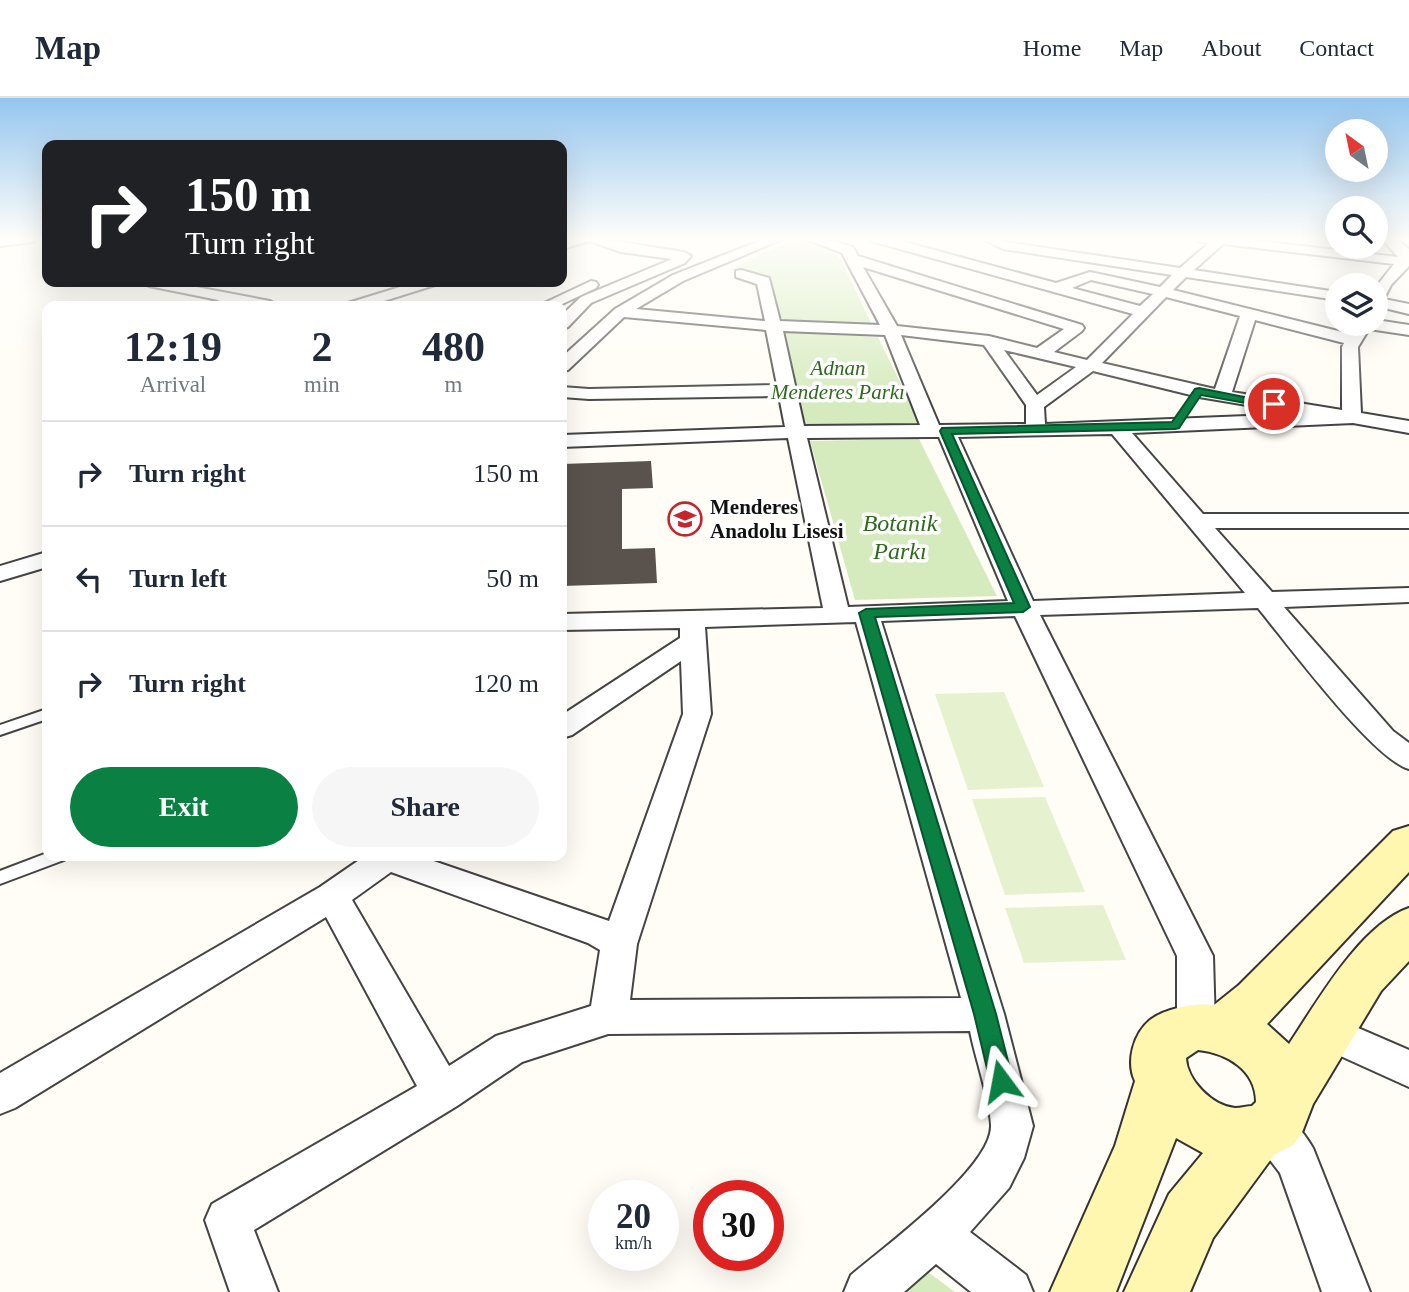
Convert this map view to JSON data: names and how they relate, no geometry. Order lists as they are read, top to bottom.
{
  "parks": ["Adnan Menderes Parkı", "Botanik Parkı"],
  "places": {
    "school or university": ["Menderes Anadolu Lisesi"]
  },
  "north": "top left",
  "page": {
    "header": "Map",
    "nav": [
      "Home",
      "Map",
      "About",
      "Contact"
    ],
    "turn": ["150 m", "Turn right"],
    "eta": [
      "12:19",
      "Arrival",
      "2",
      "min",
      "480",
      "m"
    ],
    "list": [
      {
        "name": "Turn right",
        "value": "150 m"
      },
      {
        "name": "Turn left",
        "value": "50 m"
      },
      {
        "name": "Turn right",
        "value": "120 m"
      }
    ],
    "buttons": ["Exit", "Share"],
    "speed": "20 km/h",
    "limit": "30"
  }
}
